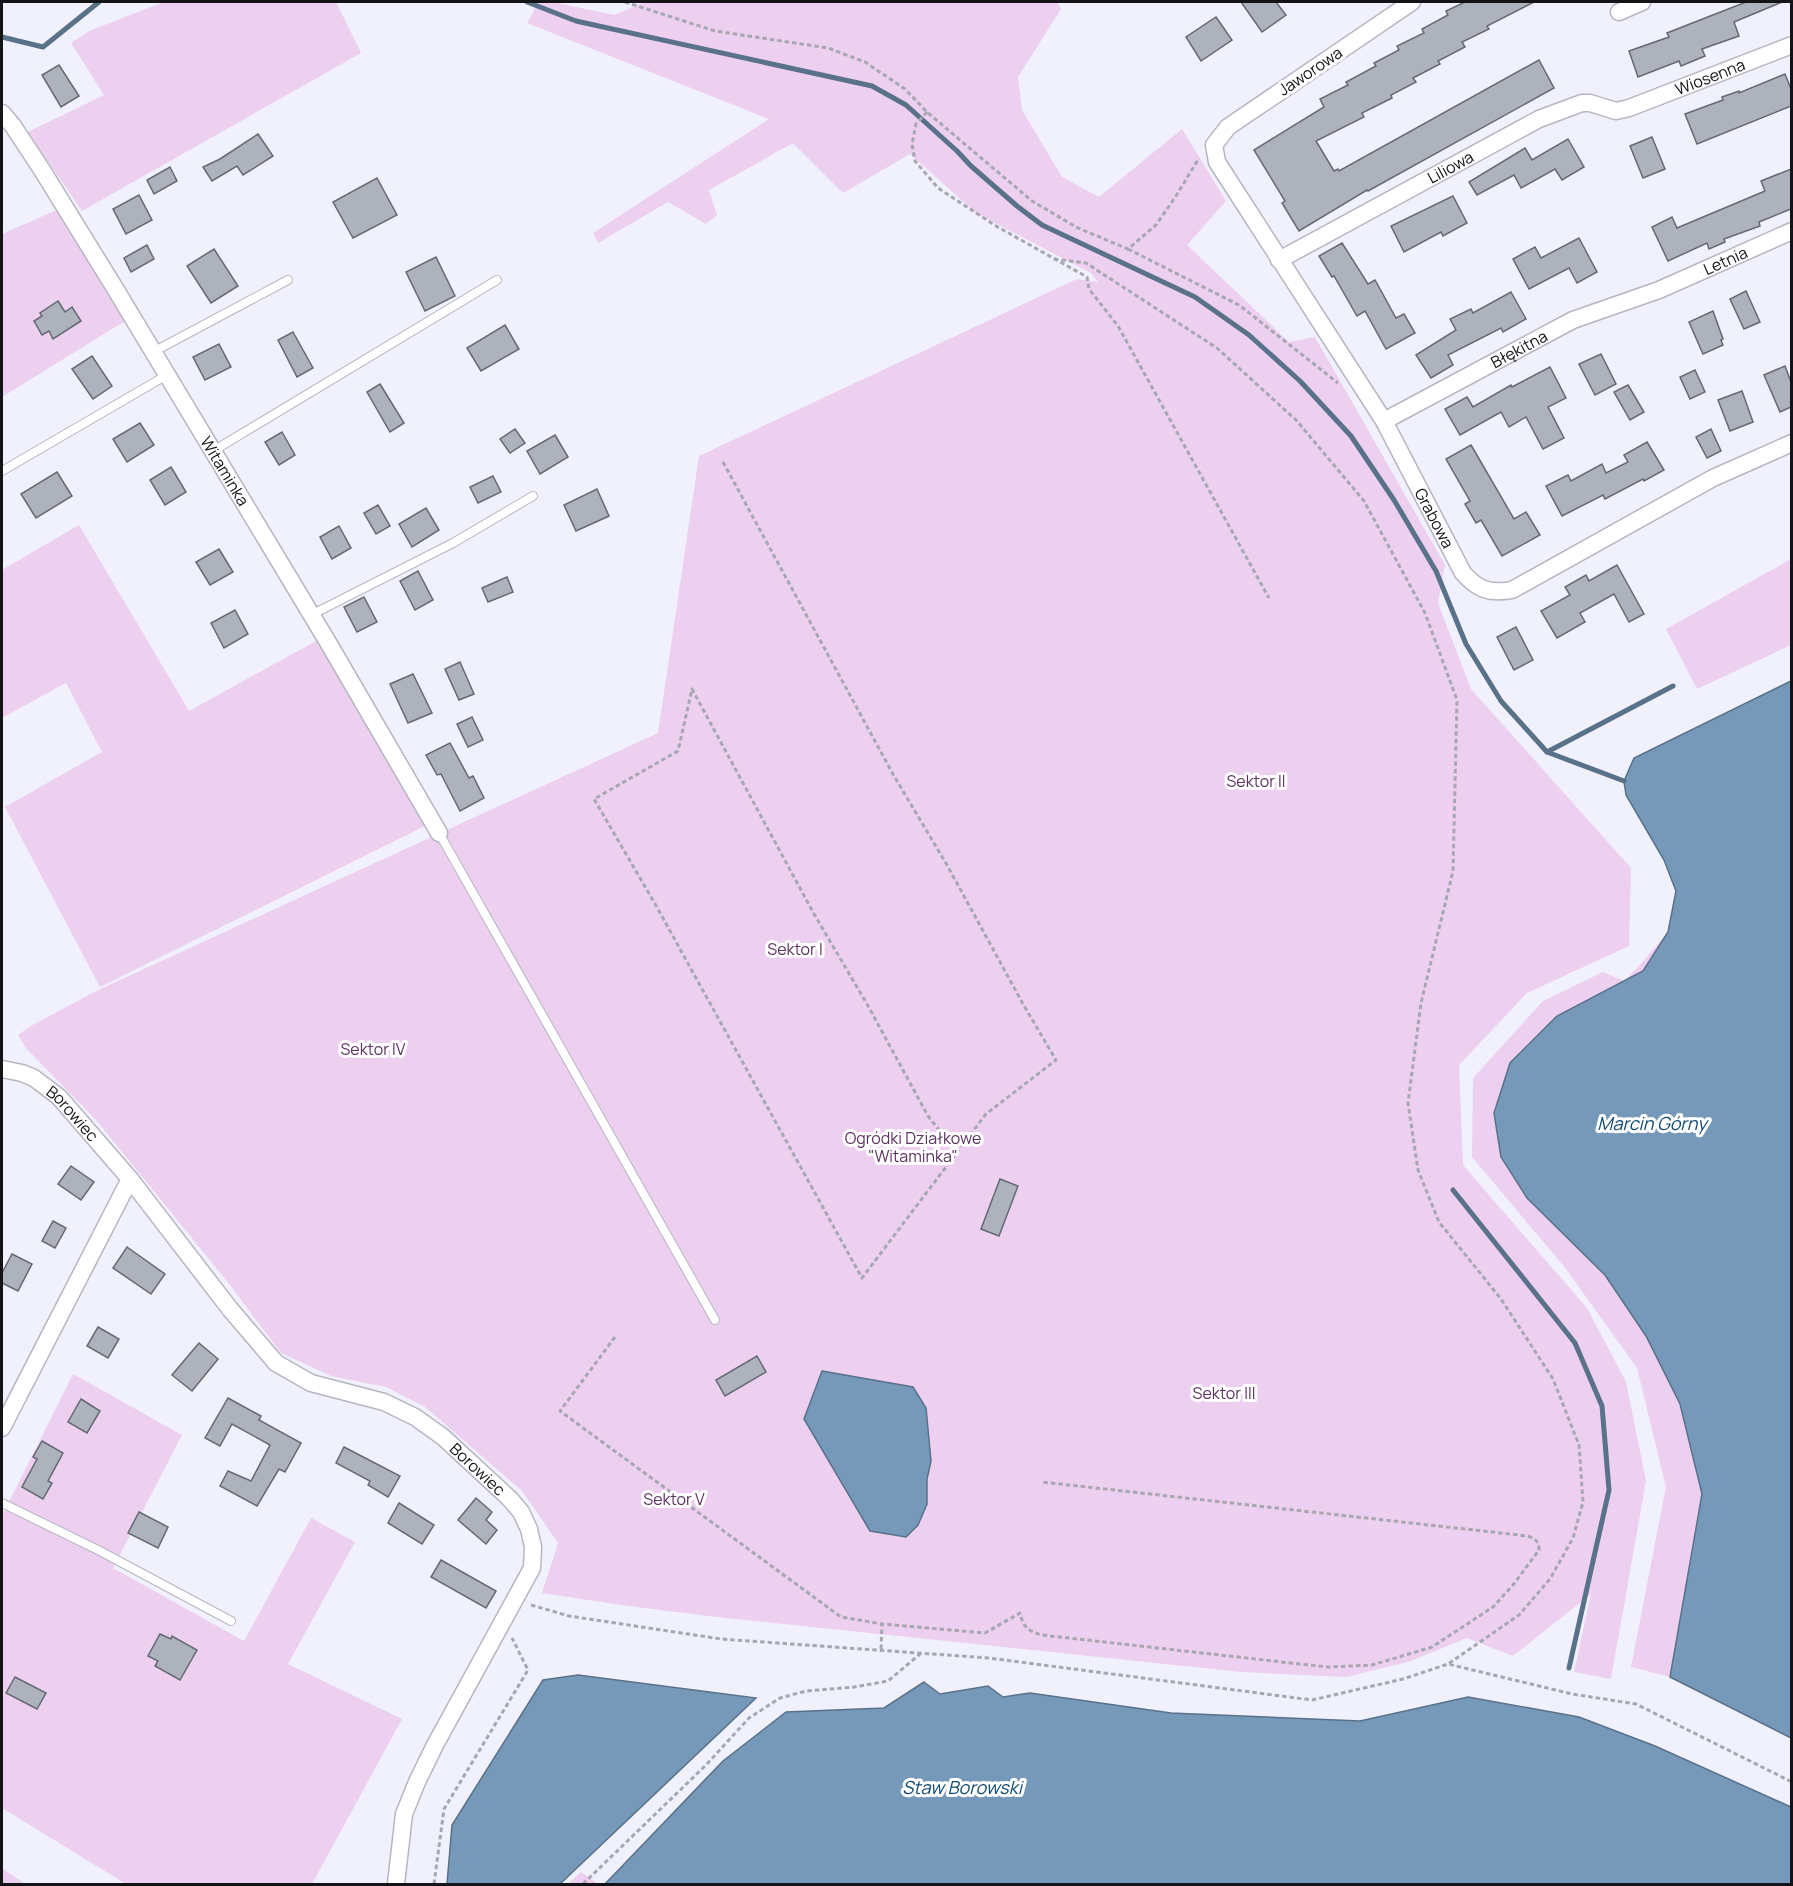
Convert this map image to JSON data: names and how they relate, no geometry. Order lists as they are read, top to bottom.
{
  "streets": {
    "street": [
      "Jaworowa",
      "Wiosenna",
      "Liliowa",
      "Letnia",
      "Błękitna",
      "Witaminka",
      "Grabowa",
      "Borowiec"
    ]
  },
  "crossings": [
    ["Jaworowa", "Grabowa"],
    ["Wiosenna", "Liliowa"],
    ["Liliowa", "Grabowa"],
    ["Letnia", "Błękitna"],
    ["Błękitna", "Grabowa"]
  ],
  "water": ["Marcin Górny", "Staw Borowski"],
  "parks": [
    "Sektor II",
    "Sektor I",
    "Sektor IV",
    "Ogródki Działkowe \"Witaminka\"",
    "Sektor III",
    "Sektor V"
  ]
}
